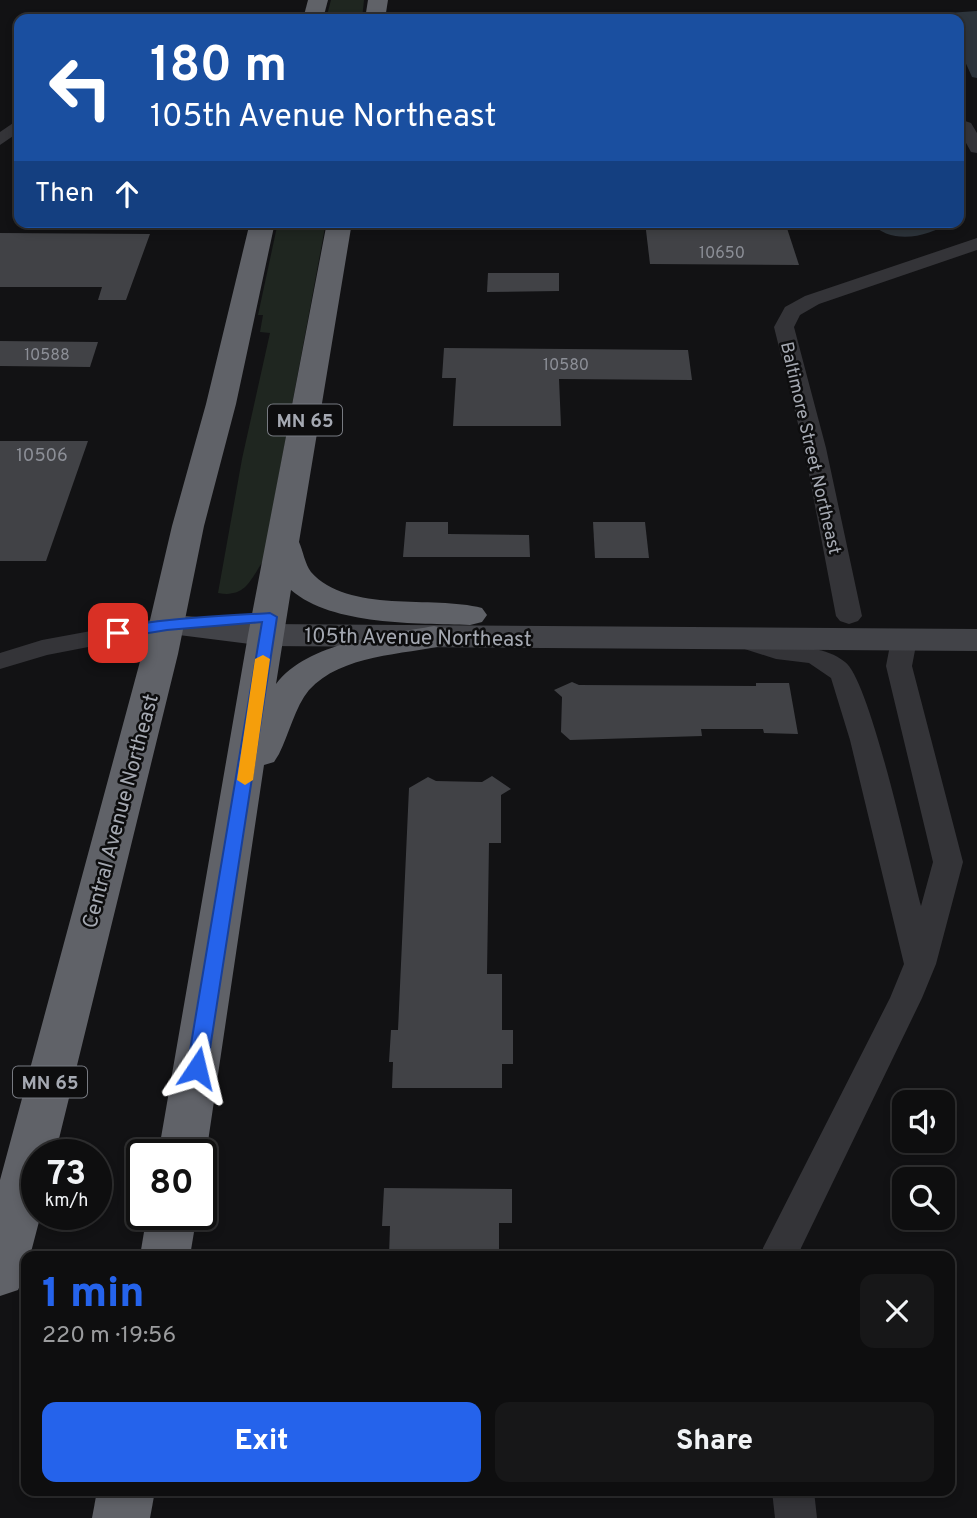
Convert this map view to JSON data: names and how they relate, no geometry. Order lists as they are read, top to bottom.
{
  "streets": {
    "highway": ["MN 65", "Central Avenue Northeast"],
    "street": ["Baltimore Street Northeast", "105th Avenue Northeast"]
  },
  "crossings": [
    ["MN 65", "105th Avenue Northeast"],
    ["Baltimore Street Northeast", "105th Avenue Northeast"],
    ["105th Avenue Northeast", "Central Avenue Northeast"]
  ],
  "house_numbers": [
    "10650",
    "10588",
    "10580",
    "10506"
  ],
  "page": {
    "turn": ["180 m", "105th Avenue Northeast"],
    "then": "Then",
    "speed": "73 km/h",
    "limit": "80",
    "heading": ["1 min", "220 m · 19:56"],
    "buttons": ["Exit", "Share"]
  }
}
